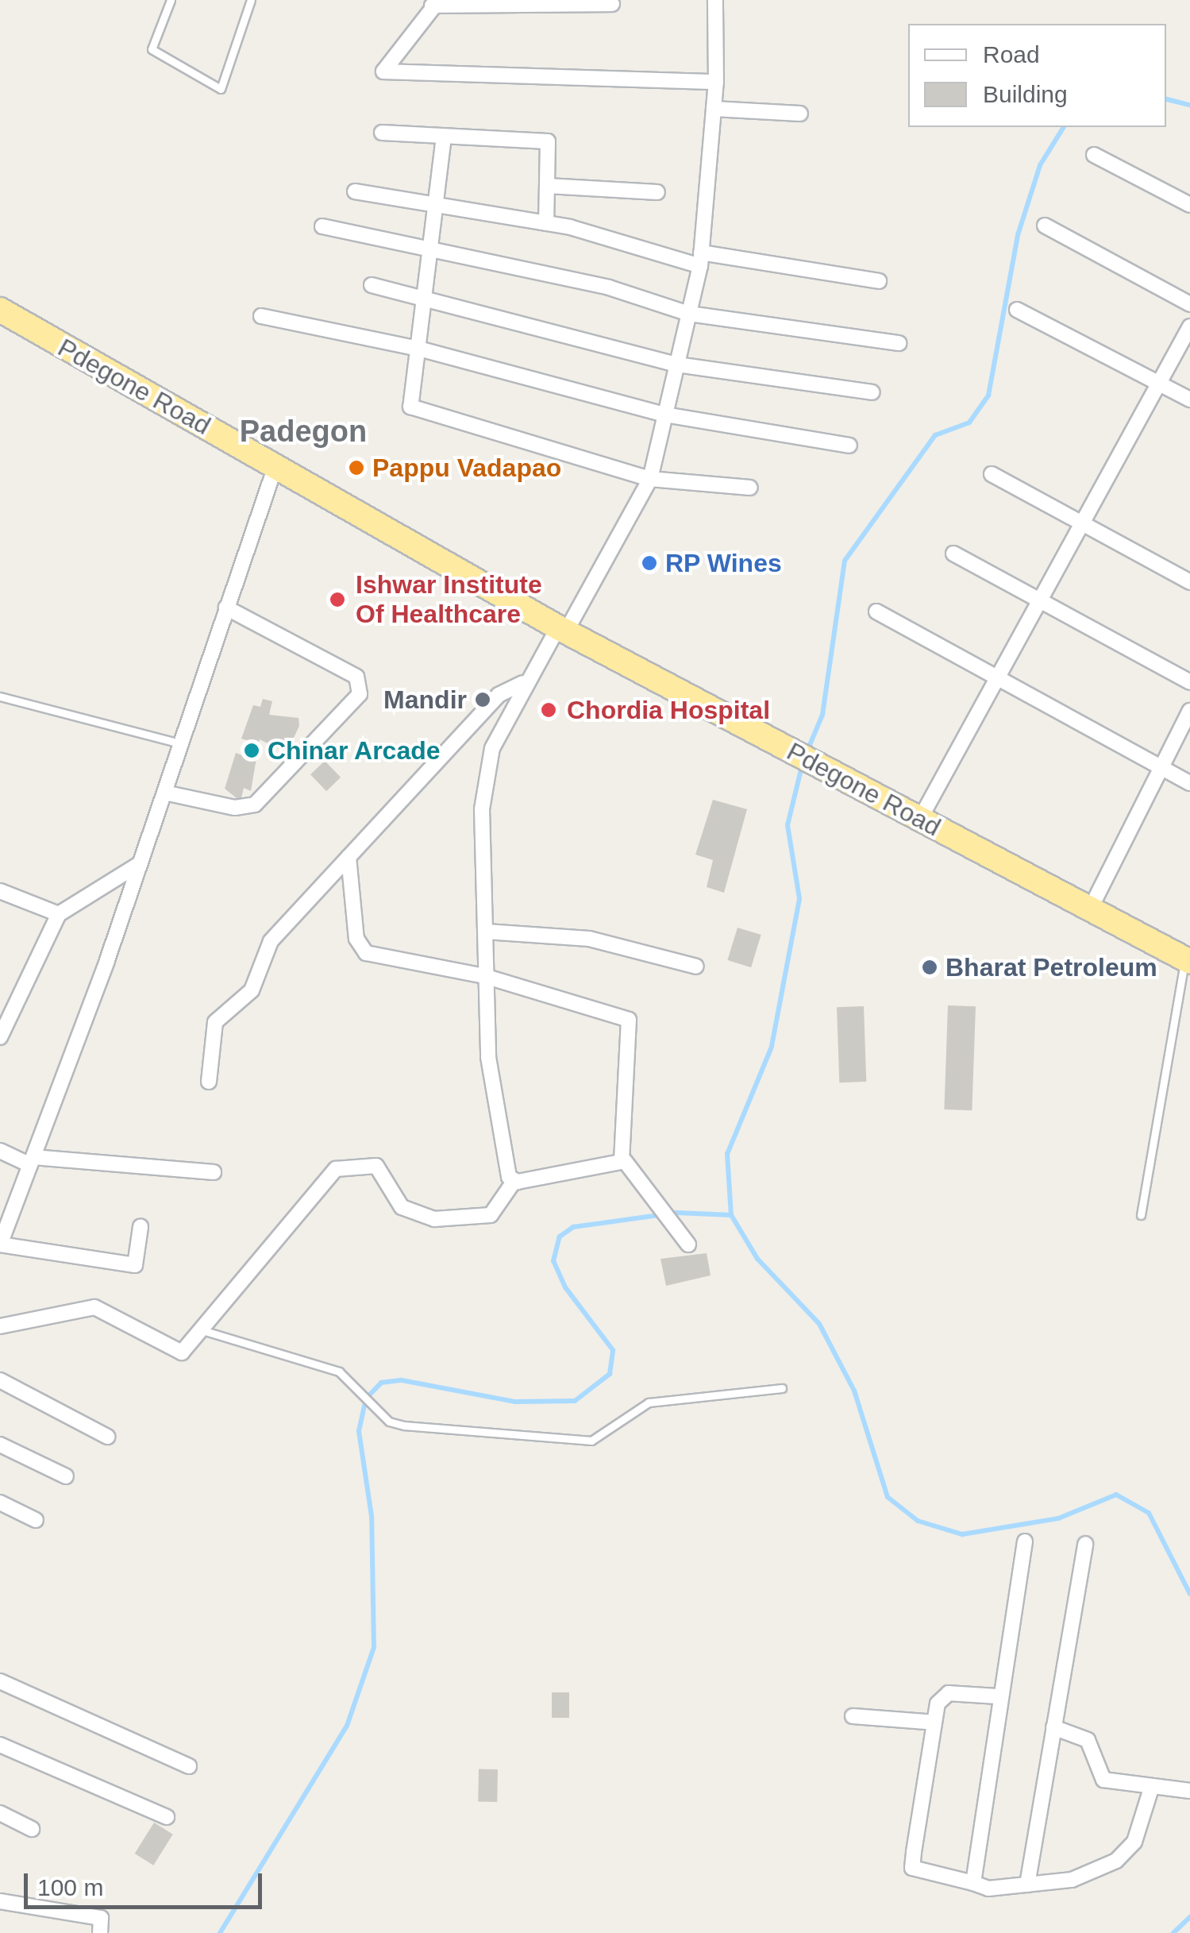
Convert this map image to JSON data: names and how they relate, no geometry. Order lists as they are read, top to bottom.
{
  "streets": {
    "highway": ["Pdegone Road"]
  },
  "districts": ["Padegon"],
  "places": [
    "Pappu Vadapao",
    "RP Wines",
    "Ishwar Institute Of Healthcare",
    "Mandir",
    "Chordia Hospital",
    "Chinar Arcade",
    "Bharat Petroleum"
  ],
  "legend": ["Road", "Building"],
  "scale_bar": "100 m"
}
